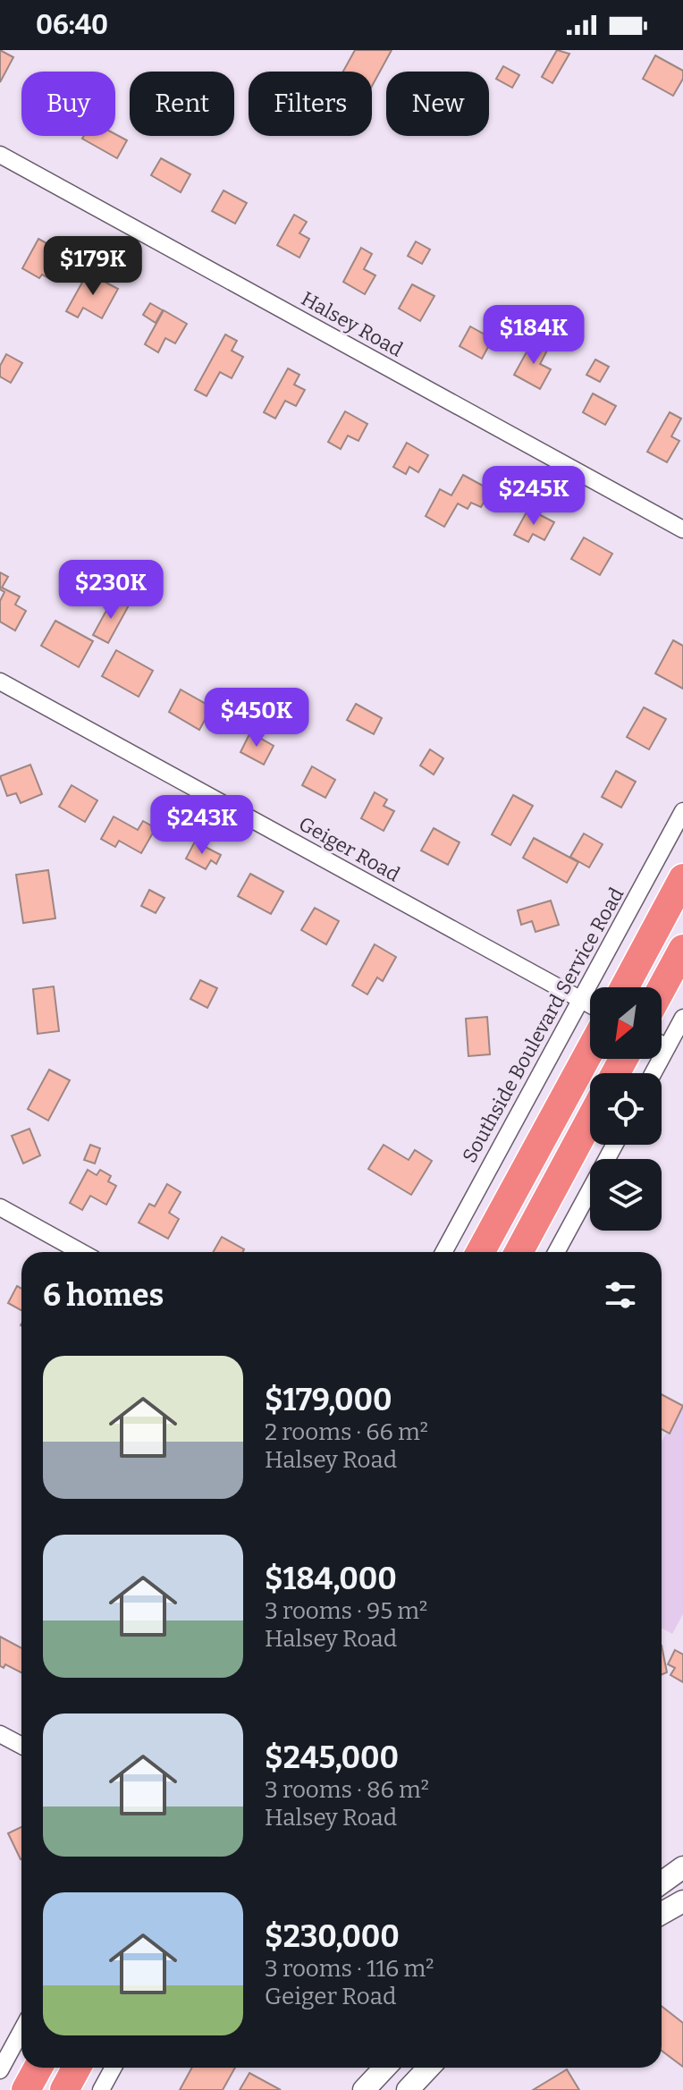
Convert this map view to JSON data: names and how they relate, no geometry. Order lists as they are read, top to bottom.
{
  "streets": {
    "street": ["Halsey Road", "Geiger Road", "Southside Boulevard Service Road"]
  },
  "crossings": [
    ["Geiger Road", "Southside Boulevard Service Road"]
  ],
  "north": "bottom left",
  "page": {
    "status": "06:40",
    "chip": [
      "Buy",
      "Rent",
      "Filters",
      "New"
    ],
    "price": [
      "$179K",
      "$184K",
      "$245K",
      "$230K",
      "$450K",
      "$243K"
    ],
    "heading": "6 homes",
    "list": [
      {
        "name": "$179,000",
        "note": "2 rooms · 66 m² · Halsey Road"
      },
      {
        "name": "$184,000",
        "note": "3 rooms · 95 m² · Halsey Road"
      },
      {
        "name": "$245,000",
        "note": "3 rooms · 86 m² · Halsey Road"
      },
      {
        "name": "$230,000",
        "note": "3 rooms · 116 m² · Geiger Road"
      }
    ]
  }
}
